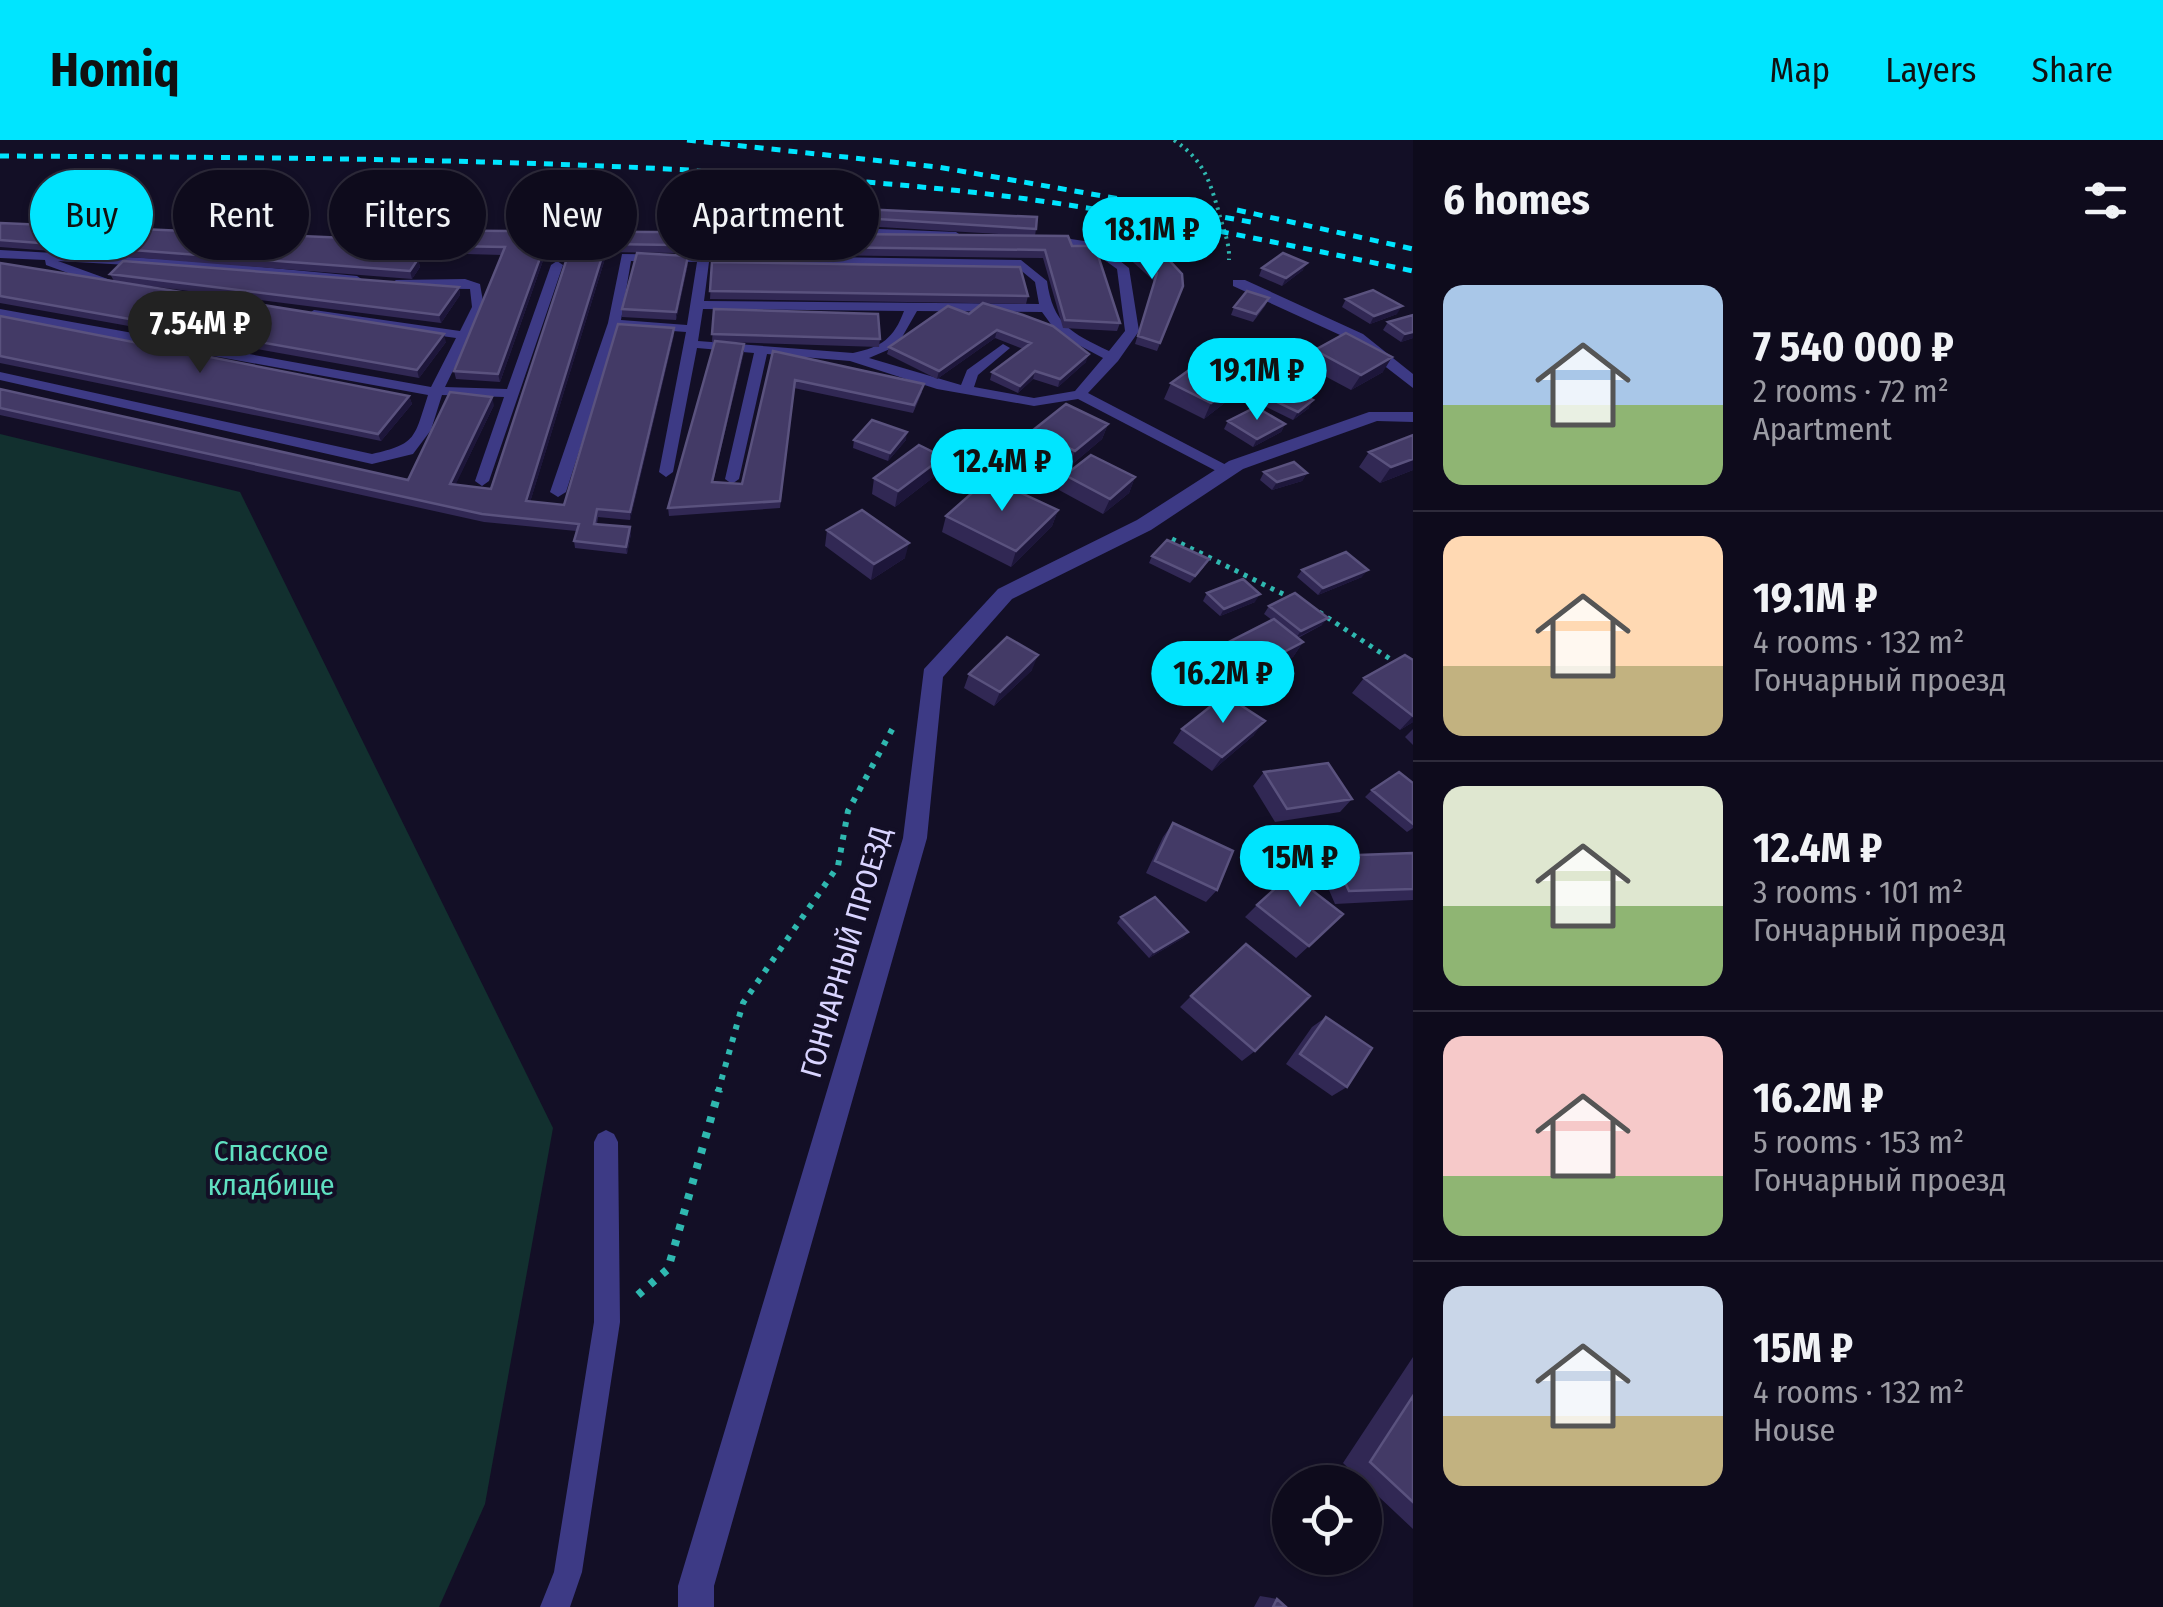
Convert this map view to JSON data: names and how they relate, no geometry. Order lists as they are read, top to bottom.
{
  "streets": {
    "street": ["ГОНЧАРНЫЙ ПРОЕЗД"]
  },
  "parks": ["Спасское кладбище"],
  "page": {
    "header": "Homiq",
    "nav": ["Map", "Layers", "Share"],
    "heading": "6 homes",
    "chip": [
      "Buy",
      "Rent",
      "Filters",
      "New",
      "Apartment"
    ],
    "price": [
      "18.1M ₽",
      "7.54M ₽",
      "19.1M ₽",
      "12.4M ₽",
      "16.2M ₽",
      "15M ₽"
    ],
    "list": [
      {
        "name": "7 540 000 ₽",
        "note": "2 rooms · 72 m² · Apartment"
      },
      {
        "name": "19.1M ₽",
        "note": "4 rooms · 132 m² · Гончарный проезд"
      },
      {
        "name": "12.4M ₽",
        "note": "3 rooms · 101 m² · Гончарный проезд"
      },
      {
        "name": "16.2M ₽",
        "note": "5 rooms · 153 m² · Гончарный проезд"
      },
      {
        "name": "15M ₽",
        "note": "4 rooms · 132 m² · House"
      }
    ]
  }
}
